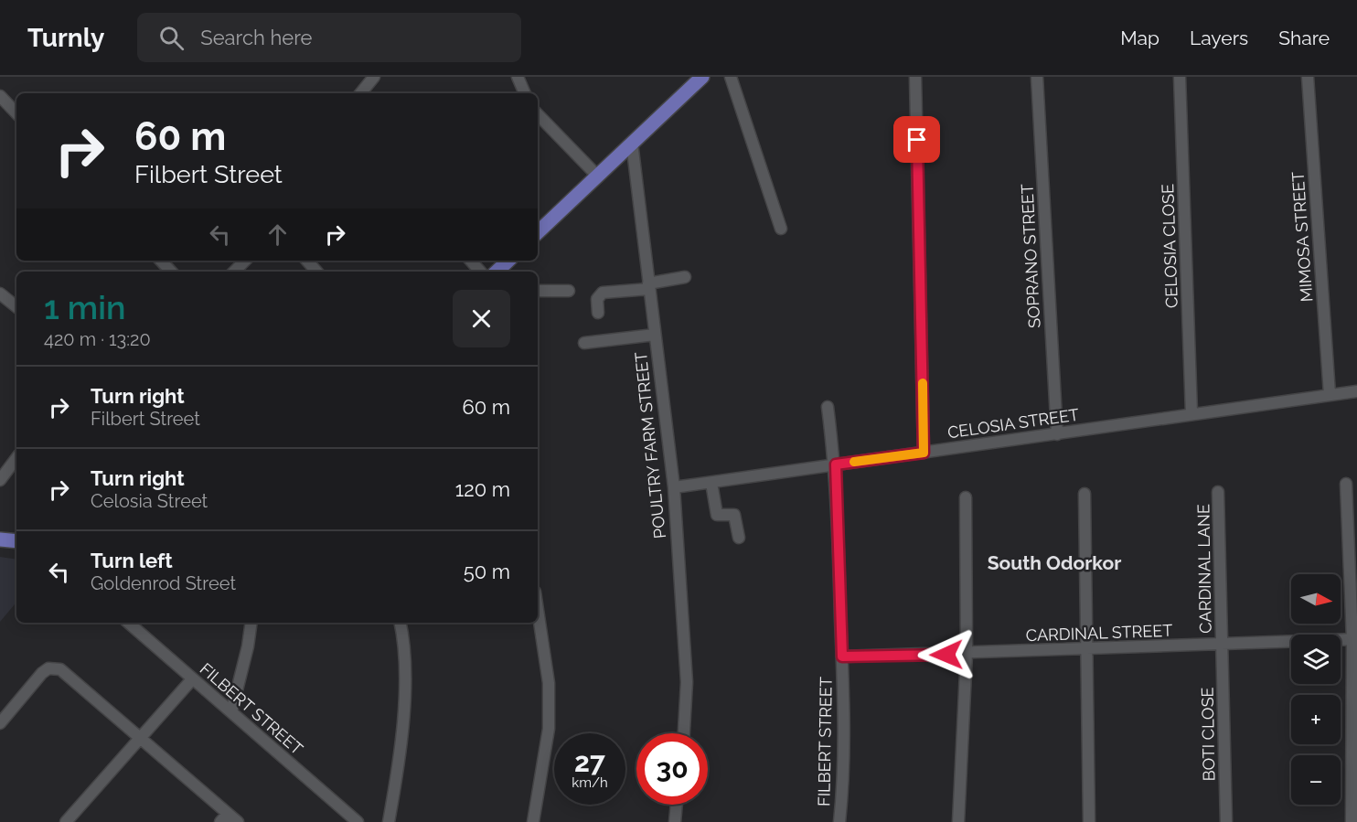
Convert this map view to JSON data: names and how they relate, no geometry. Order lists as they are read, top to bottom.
{
  "streets": {
    "street": [
      "MIMOSA STREET",
      "CELOSIA CLOSE",
      "SOPRANO STREET",
      "CELOSIA STREET",
      "POULTRY FARM STREET",
      "CARDINAL LANE",
      "CARDINAL STREET",
      "FILBERT STREET",
      "BOTI CLOSE"
    ]
  },
  "crossings": [
    ["MIMOSA STREET", "CELOSIA STREET"],
    ["CELOSIA CLOSE", "CELOSIA STREET"],
    ["SOPRANO STREET", "CELOSIA STREET"],
    ["CELOSIA STREET", "POULTRY FARM STREET"],
    ["CELOSIA STREET", "FILBERT STREET"],
    ["CARDINAL LANE", "CARDINAL STREET"],
    ["CARDINAL LANE", "BOTI CLOSE"],
    ["CARDINAL STREET", "FILBERT STREET"],
    ["CARDINAL STREET", "BOTI CLOSE"]
  ],
  "districts": ["South Odorkor"],
  "north": "right",
  "page": {
    "header": "Turnly",
    "search": "Search here",
    "nav": ["Map", "Layers", "Share"],
    "turn": ["60 m", "Filbert Street"],
    "heading": ["1 min", "420 m · 13:20"],
    "list": [
      {
        "name": "Turn right",
        "note": "Filbert Street",
        "value": "60 m"
      },
      {
        "name": "Turn right",
        "note": "Celosia Street",
        "value": "120 m"
      },
      {
        "name": "Turn left",
        "note": "Goldenrod Street",
        "value": "50 m"
      }
    ],
    "map_buttons": ["+", "−"],
    "speed": "27 km/h",
    "limit": "30"
  }
}
